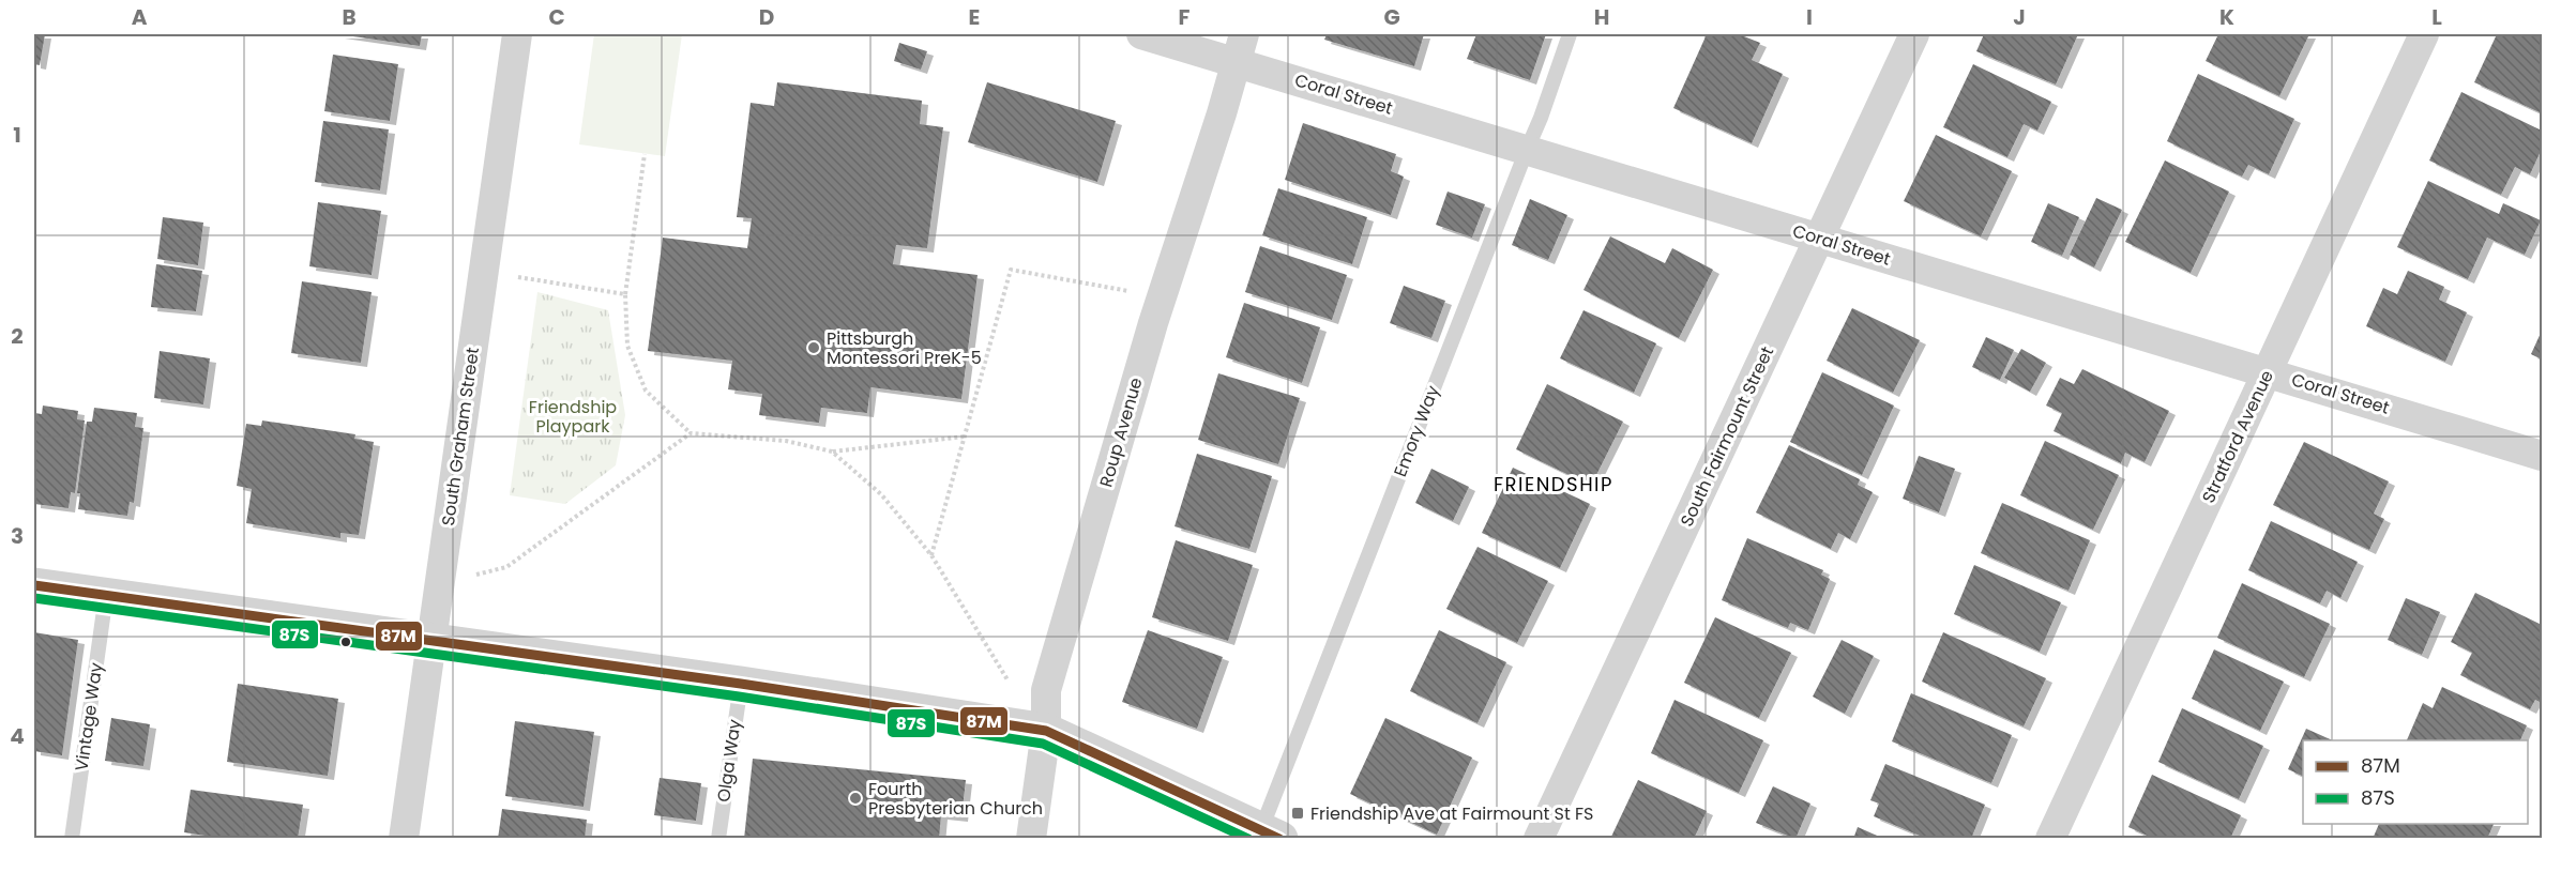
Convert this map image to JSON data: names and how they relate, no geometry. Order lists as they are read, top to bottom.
{
  "streets": {
    "street": [
      "Coral Street",
      "Roup Avenue",
      "South Graham Street",
      "South Fairmount Street",
      "Stratford Avenue"
    ],
    "lane": ["Emory Way", "Vintage Way", "Olga Way"]
  },
  "crossings": [
    ["Coral Street", "Emory Way"],
    ["Coral Street", "Roup Avenue"],
    ["Coral Street", "South Fairmount Street"],
    ["Coral Street", "Stratford Avenue"]
  ],
  "districts": ["FRIENDSHIP"],
  "parks": ["Friendship Playpark"],
  "places": {
    "other": ["Pittsburgh Montessori PreK-5", "Fourth Presbyterian Church"],
    "transit": ["Friendship Ave at Fairmount St FS"]
  },
  "lines": ["transit line 87M", "transit line 87S"],
  "legend": ["87M", "87S"],
  "grid": {
    "columns": [
      "A",
      "B",
      "C",
      "D",
      "E",
      "F",
      "G",
      "H",
      "I",
      "J",
      "K",
      "L"
    ],
    "rows": [
      "1",
      "2",
      "3",
      "4"
    ]
  }
}
